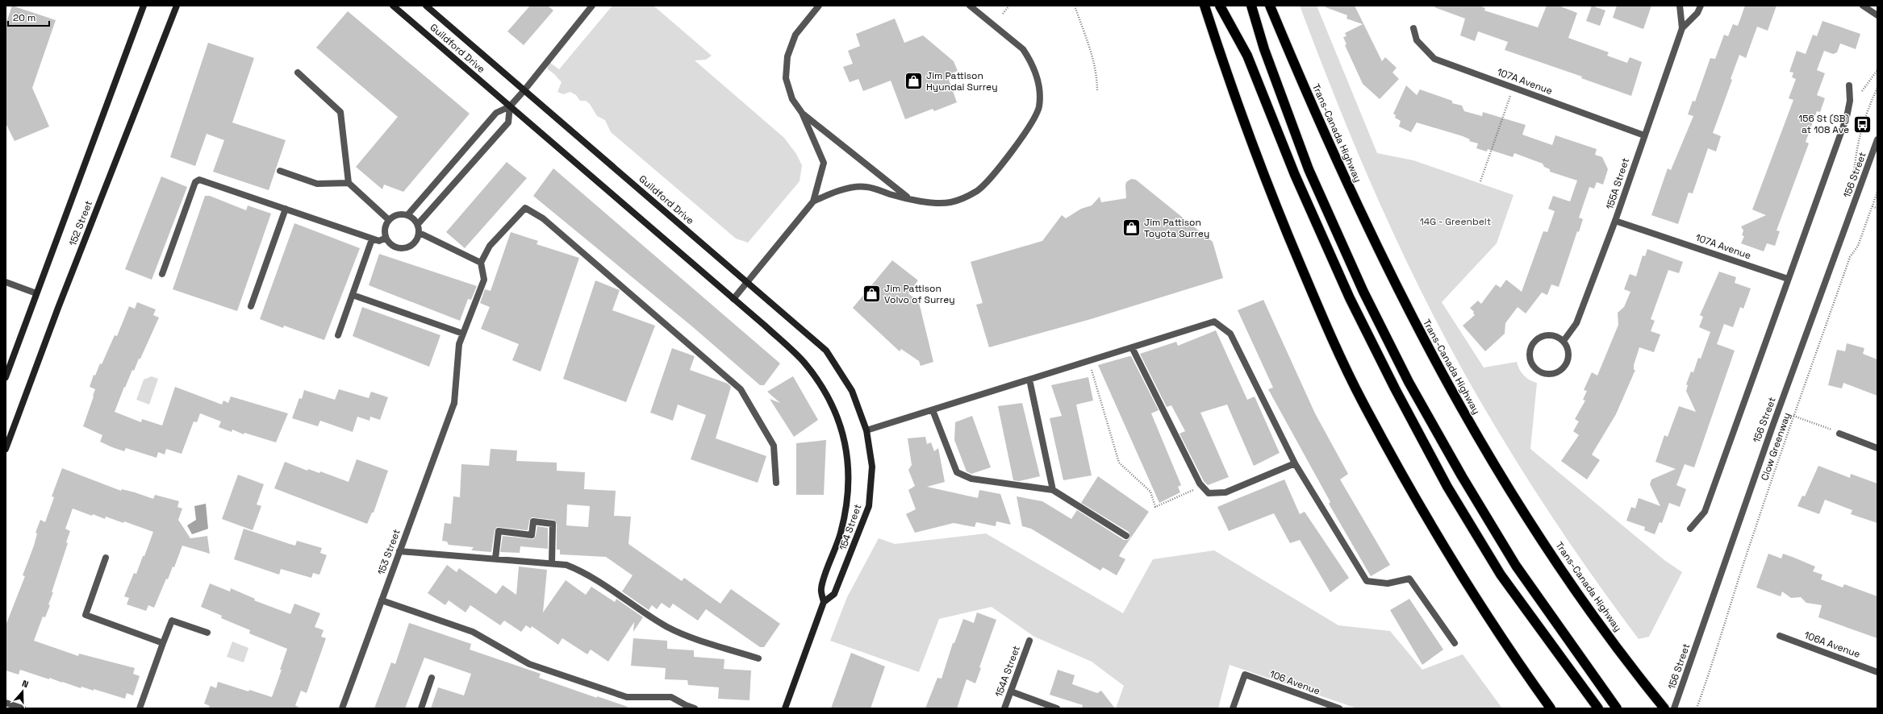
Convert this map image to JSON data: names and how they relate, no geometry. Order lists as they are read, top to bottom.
{
  "streets": {
    "highway": ["Trans-Canada Highway"],
    "main road": ["Guildford Drive", "152 Street", "154 Street"],
    "street": [
      "107A Avenue",
      "156 Street",
      "155A Street",
      "153 Street",
      "106A Avenue",
      "154A Street",
      "106 Avenue"
    ],
    "path": ["Clow Greenway"]
  },
  "crossings": [
    ["Guildford Drive", "154 Street"],
    ["107A Avenue", "155A Street"]
  ],
  "parks": ["14G - Greenbelt"],
  "places": {
    "shop": ["Jim Pattison Hyundai Surrey", "Jim Pattison Toyota Surrey", "Jim Pattison Volvo of Surrey"],
    "bus stop": ["156 St (SB) at 108 Ave"]
  },
  "scale_bar": "20 m",
  "north": "top"
}
